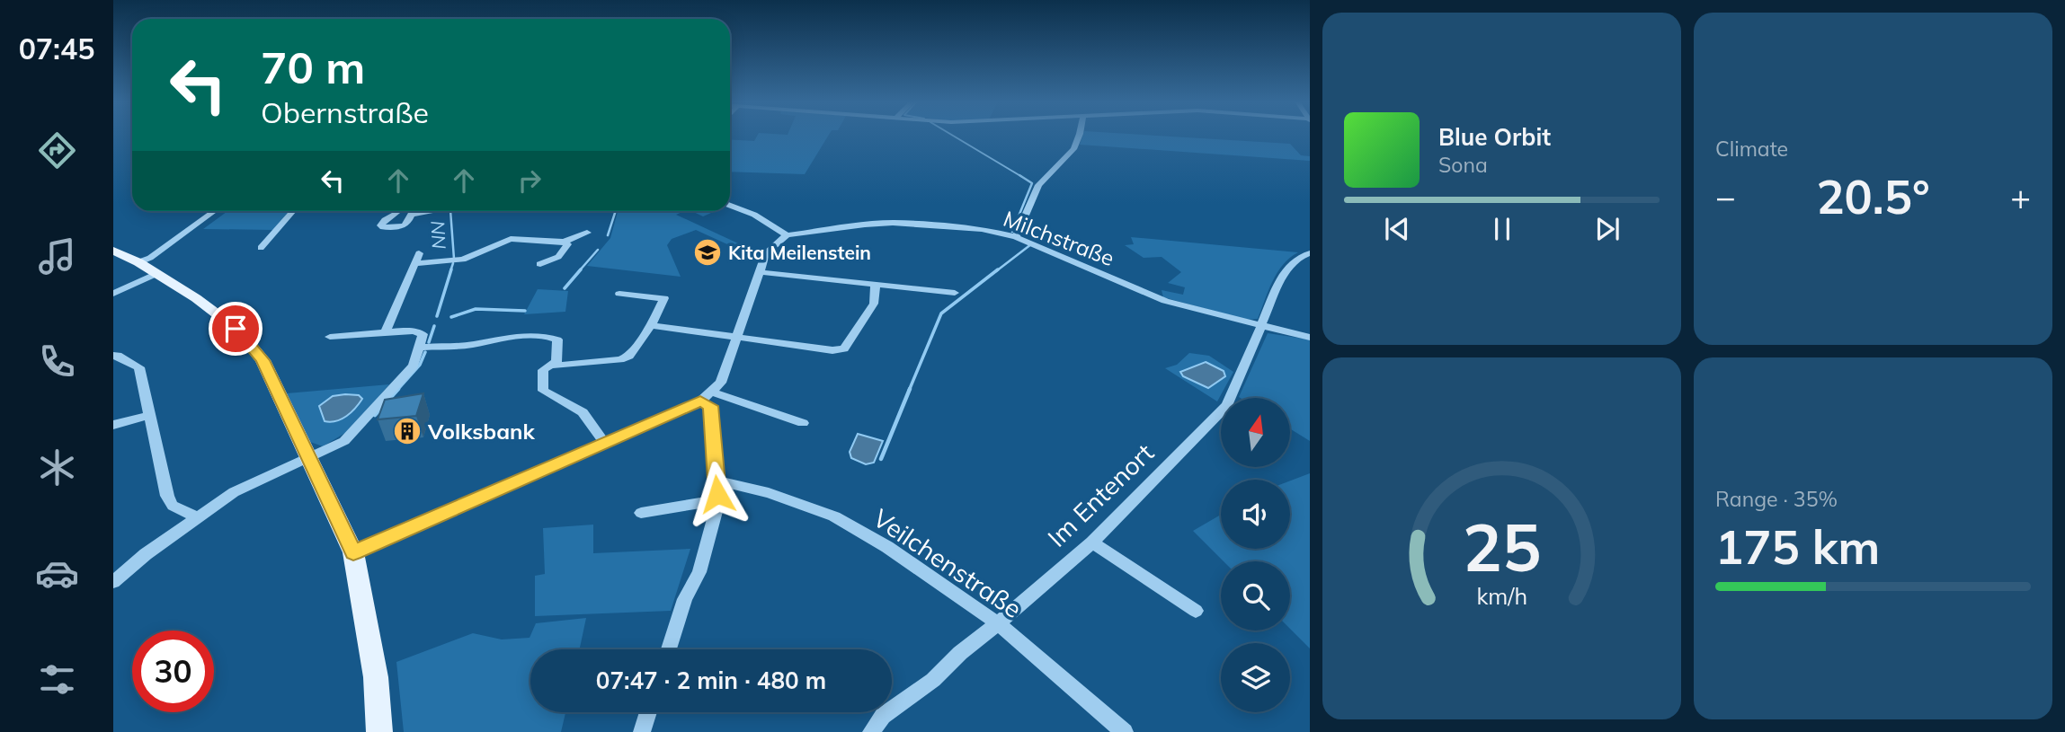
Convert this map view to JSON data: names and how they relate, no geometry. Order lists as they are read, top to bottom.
{
  "streets": {
    "street": ["Milchstraße", "Im Entenort", "Veilchenstraße"]
  },
  "crossings": [
    ["Milchstraße", "Im Entenort"],
    ["Im Entenort", "Veilchenstraße"]
  ],
  "water": ["NN"],
  "places": {
    "school or university": ["Kita Meilenstein"],
    "building": ["Volksbank"]
  },
  "north": "top",
  "page": {
    "tabs": "07:45",
    "tile": [
      "Climate",
      ["Range · 35%", "175 km"]
    ],
    "turn": ["70 m", "Obernstraße"],
    "song": ["Blue Orbit", "Sona"],
    "heat": ["−", "20.5°", "+"],
    "limit": "30",
    "trip": "07:47 · 2 min · 480 m",
    "gauge": ["25", "km/h"]
  }
}
